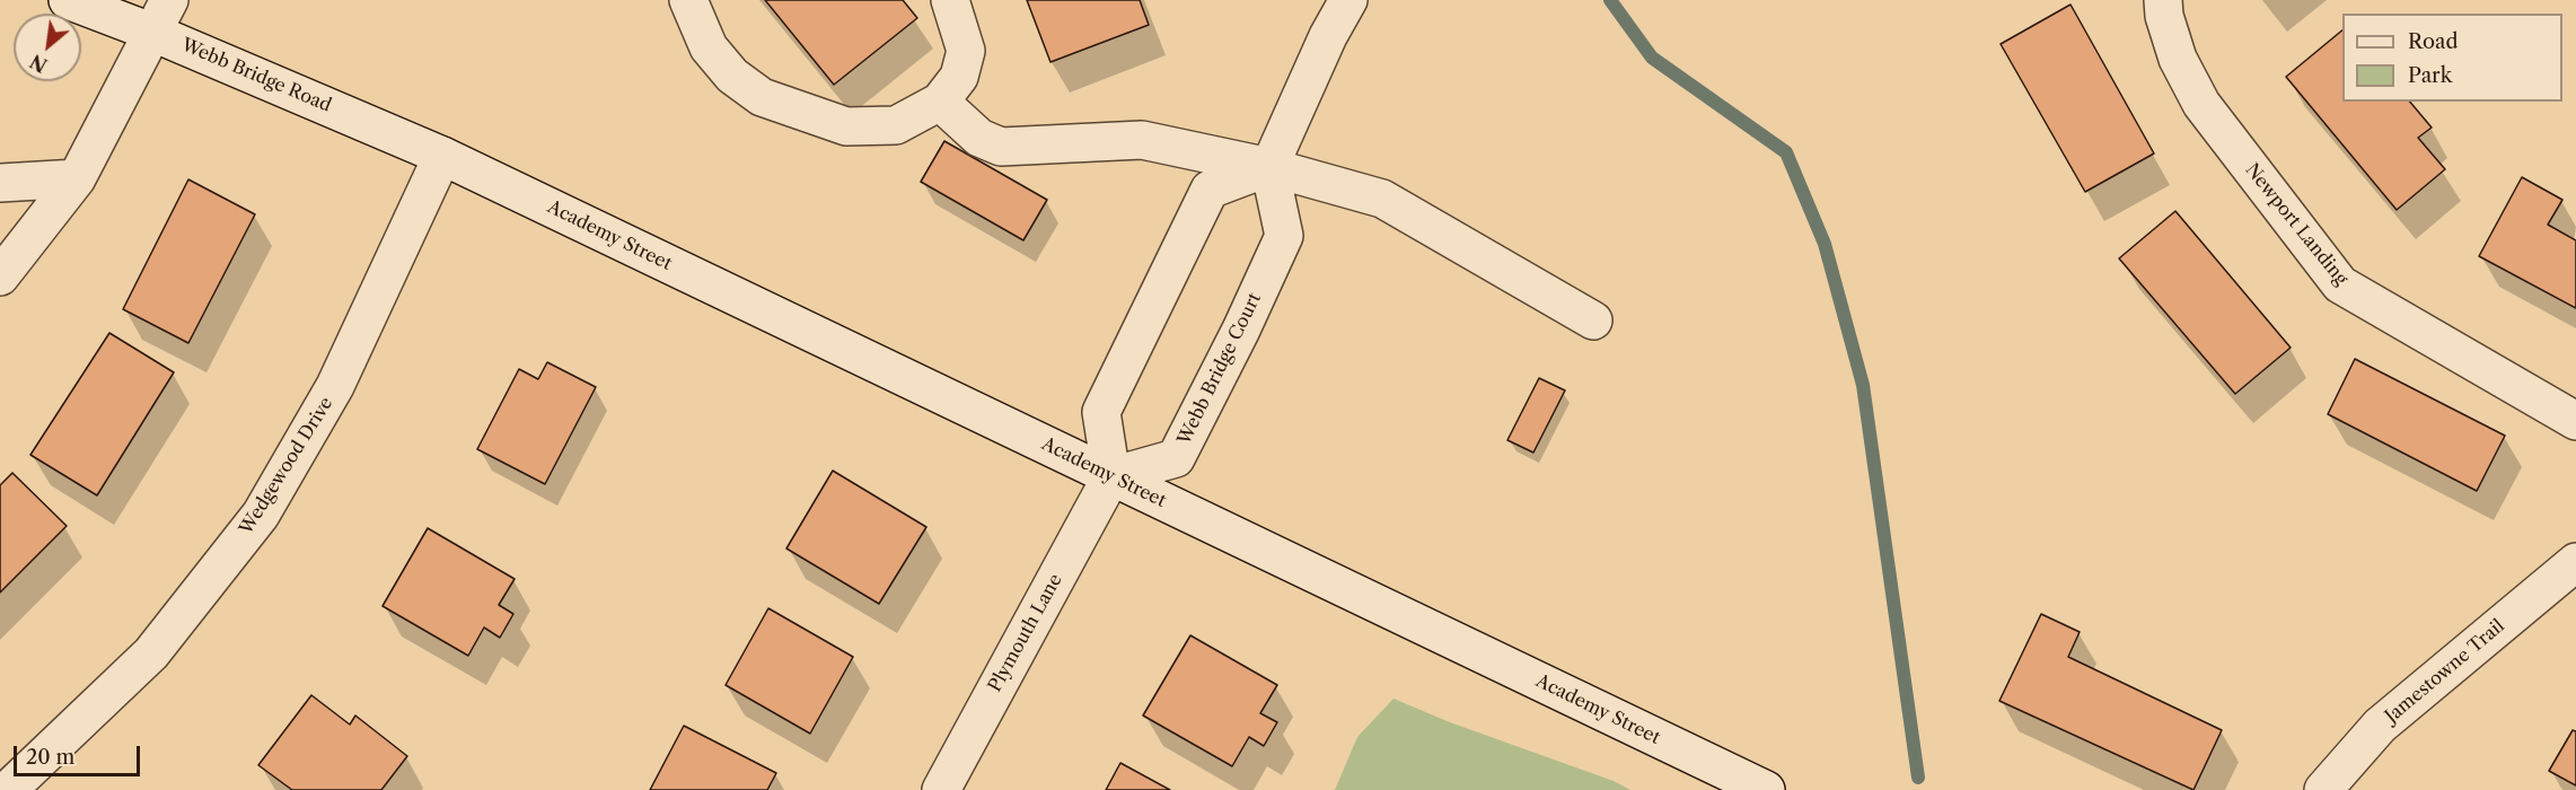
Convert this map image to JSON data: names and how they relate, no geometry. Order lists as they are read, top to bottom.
{
  "streets": {
    "street": [
      "Webb Bridge Road",
      "Newport Landing",
      "Academy Street",
      "Webb Bridge Court",
      "Wedgewood Drive",
      "Plymouth Lane",
      "Jamestowne Trail"
    ]
  },
  "crossings": [
    ["Webb Bridge Road", "Academy Street"],
    ["Webb Bridge Road", "Wedgewood Drive"],
    ["Academy Street", "Webb Bridge Court"],
    ["Academy Street", "Wedgewood Drive"],
    ["Academy Street", "Plymouth Lane"],
    ["Webb Bridge Court", "Plymouth Lane"]
  ],
  "legend": ["Road", "Park"],
  "scale_bar": "20 m",
  "north": "bottom left"
}
